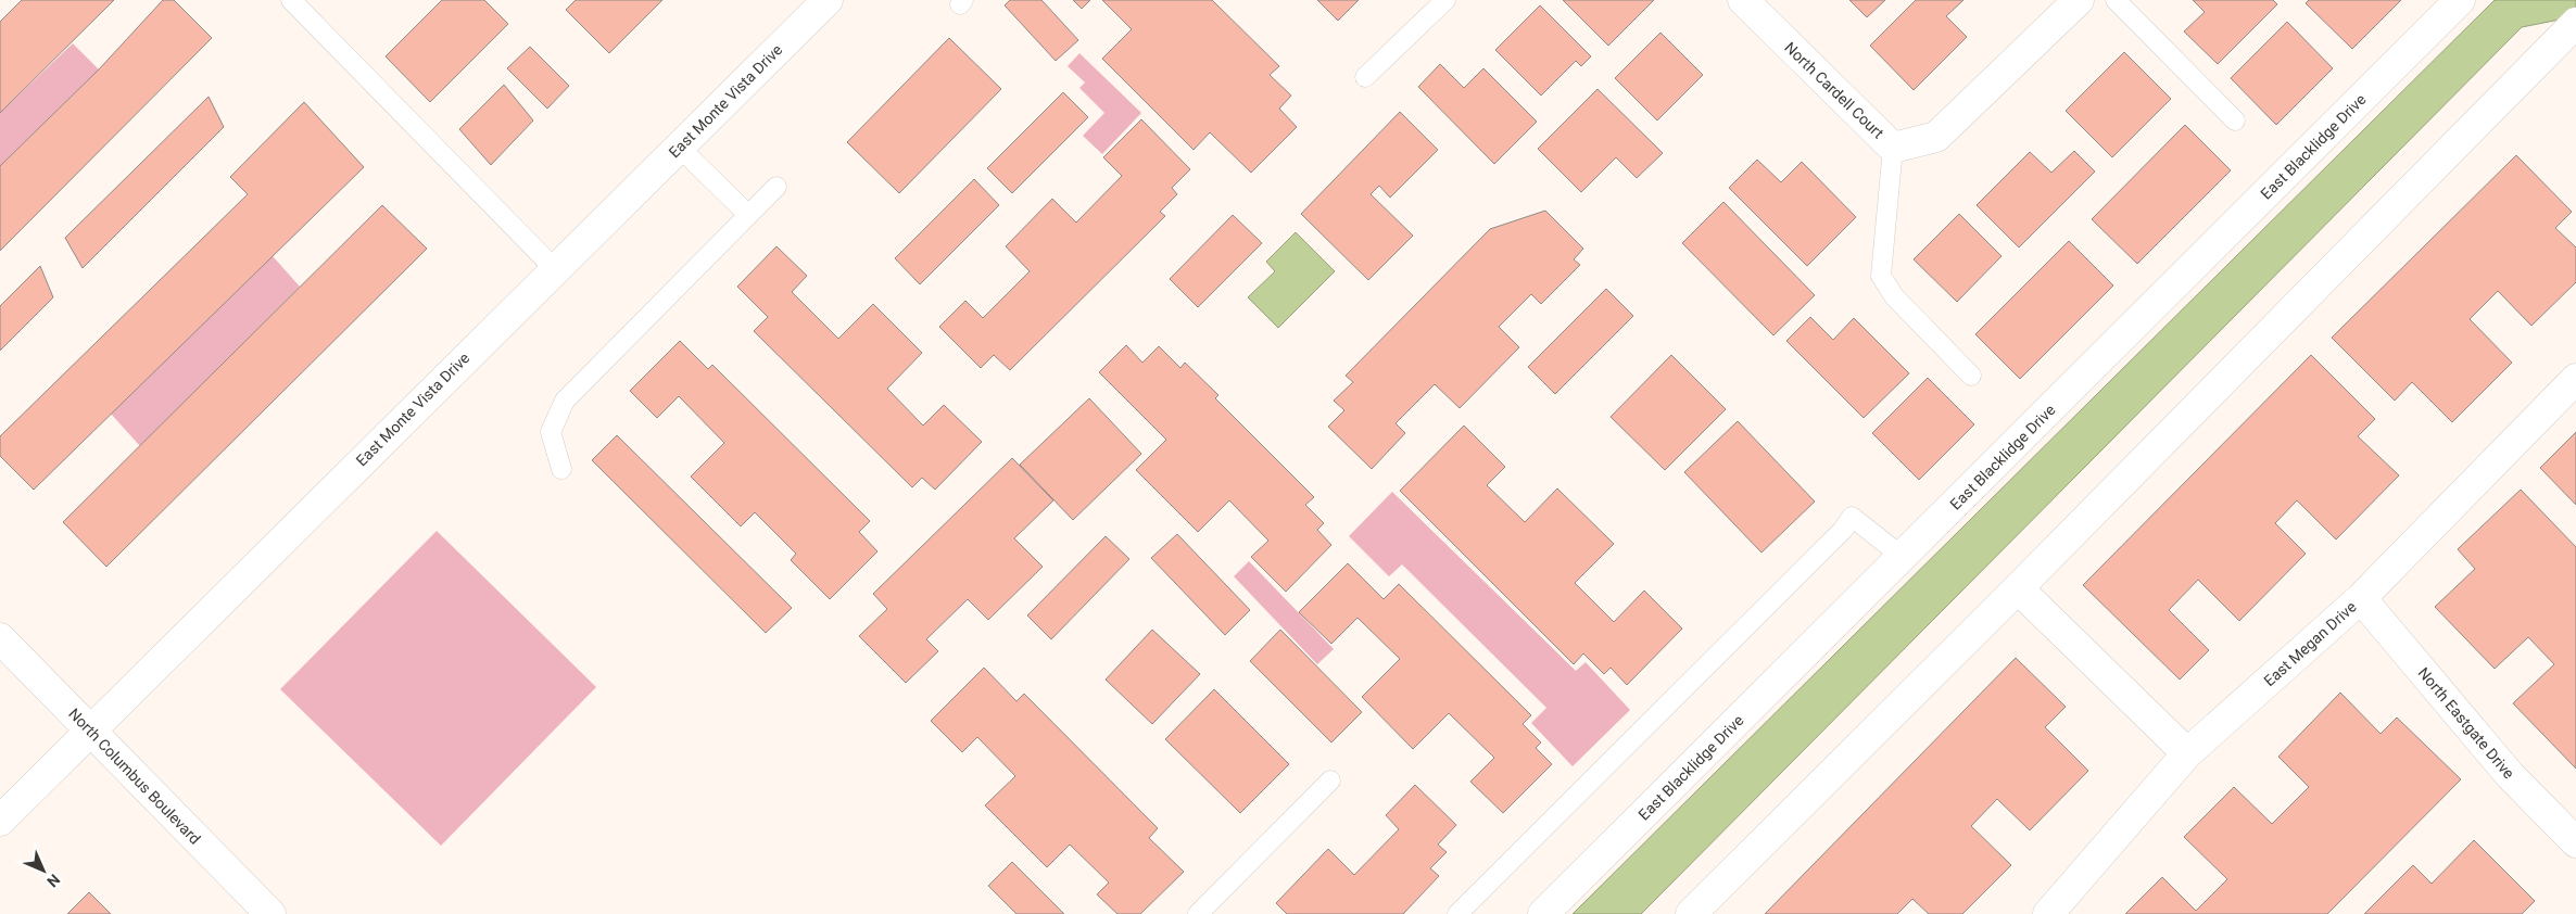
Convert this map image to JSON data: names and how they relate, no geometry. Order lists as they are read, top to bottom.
{
  "streets": {
    "street": [
      "North Cardell Court",
      "East Monte Vista Drive",
      "East Blacklidge Drive",
      "East Megan Drive",
      "North Eastgate Drive",
      "North Columbus Boulevard"
    ]
  },
  "crossings": [
    ["East Monte Vista Drive", "North Columbus Boulevard"],
    ["East Megan Drive", "North Eastgate Drive"]
  ],
  "north": "bottom right"
}
